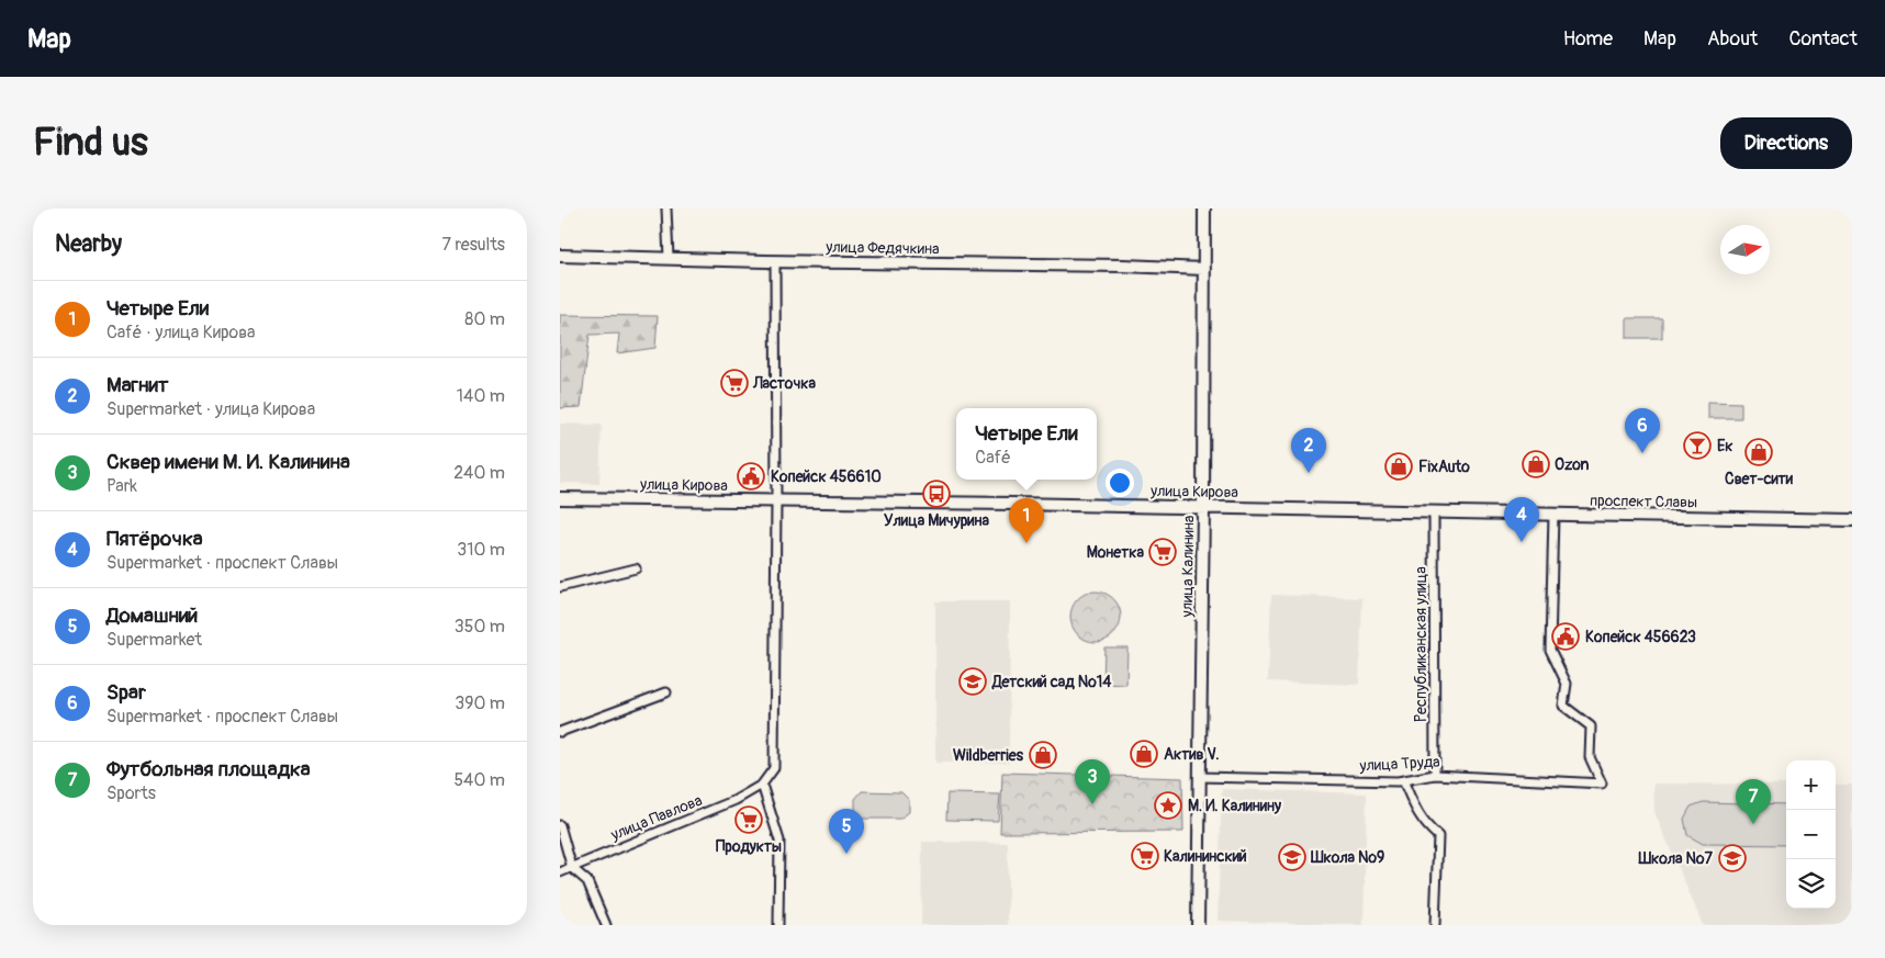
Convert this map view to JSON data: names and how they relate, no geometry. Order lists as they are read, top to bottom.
{
  "streets": {
    "street": [
      "улица Федячкина",
      "улица Кирова",
      "проспект Славы",
      "улица Калинина",
      "Республиканская улица",
      "улица Труда",
      "улица Павлова"
    ]
  },
  "crossings": [
    ["улица Федячкина", "улица Калинина"],
    ["улица Кирова", "проспект Славы"],
    ["улица Кирова", "улица Калинина"],
    ["улица Кирова", "Республиканская улица"],
    ["проспект Славы", "Республиканская улица"],
    ["проспект Славы", "улица Труда"],
    ["улица Калинина", "улица Труда"],
    ["Республиканская улица", "улица Труда"]
  ],
  "places": {
    "supermarket": [
      "Ласточка",
      "Монетка",
      "Продукты",
      "Калининский"
    ],
    "bar": ["Ек"],
    "shop": [
      "Свет-сити",
      "Ozon",
      "FixAuto",
      "Актив V.",
      "Wildberries"
    ],
    "public building": ["Копейск 456610", "Копейск 456623"],
    "bus stop": ["Улица Мичурина"],
    "school or university": ["Детский сад №14", "Школа №9", "Школа №7"],
    "place": ["М. И. Калинину"]
  },
  "north": "right",
  "page": {
    "header": "Map",
    "nav": [
      "Home",
      "Map",
      "About",
      "Contact"
    ],
    "buttons": "Directions",
    "title": "Find us",
    "heading": ["Nearby", "7 results"],
    "list": [
      {
        "mark": "1",
        "name": "Четыре Ели",
        "note": "Café · улица Кирова",
        "value": "80 m"
      },
      {
        "mark": "2",
        "name": "Магнит",
        "note": "Supermarket · улица Кирова",
        "value": "140 m"
      },
      {
        "mark": "3",
        "name": "Сквер имени М. И. Калинина",
        "note": "Park",
        "value": "240 m"
      },
      {
        "mark": "4",
        "name": "Пятёрочка",
        "note": "Supermarket · проспект Славы",
        "value": "310 m"
      },
      {
        "mark": "5",
        "name": "Домашний",
        "note": "Supermarket",
        "value": "350 m"
      },
      {
        "mark": "6",
        "name": "Spar",
        "note": "Supermarket · проспект Славы",
        "value": "390 m"
      },
      {
        "mark": "7",
        "name": "Футбольная площадка",
        "note": "Sports",
        "value": "540 m"
      }
    ],
    "popup": ["Четыре Ели", "Café"],
    "pins": [
      "6",
      "2",
      "4",
      "1",
      "3",
      "7",
      "5"
    ],
    "map_buttons": ["+", "−"]
  }
}
